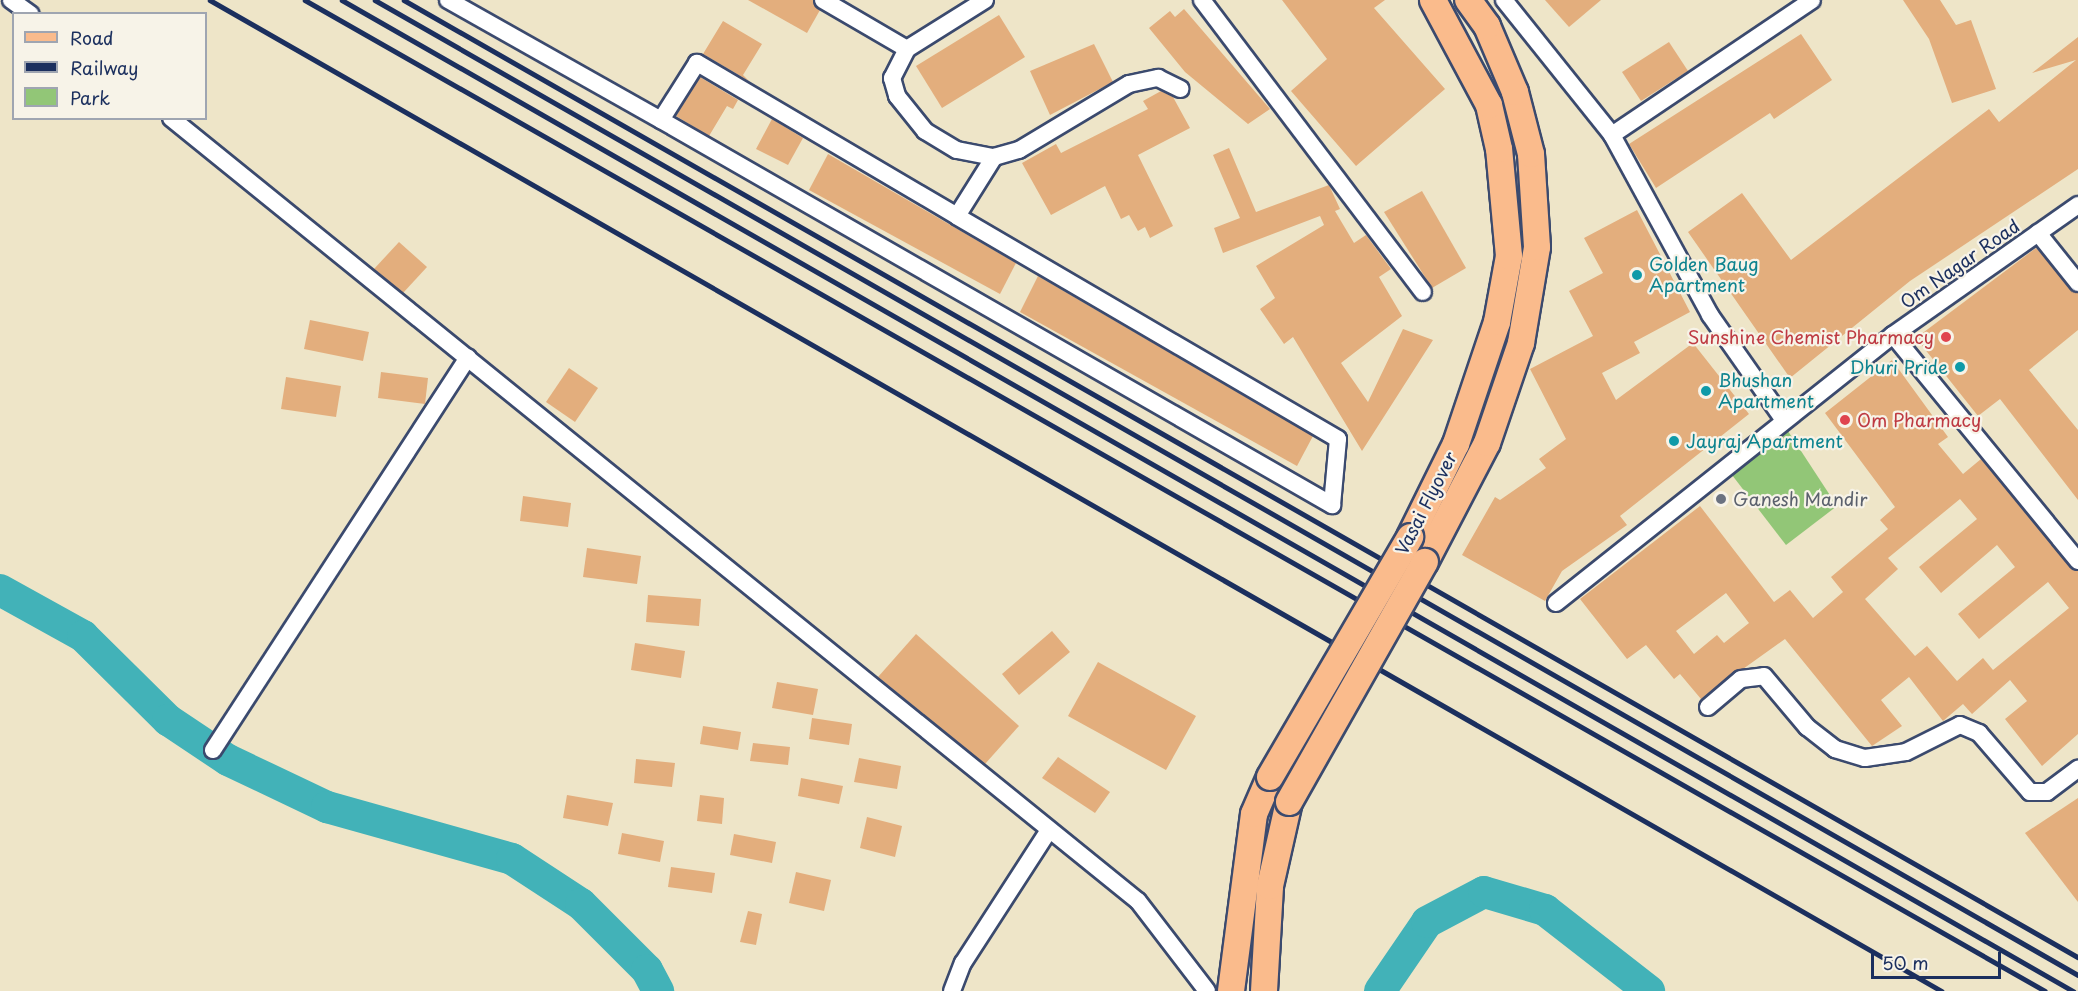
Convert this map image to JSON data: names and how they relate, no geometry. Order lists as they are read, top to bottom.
{
  "streets": {
    "main road": ["Vasai Flyover"],
    "street": ["Om Nagar Road"]
  },
  "places": [
    "Golden Baug Apartment",
    "Sunshine Chemist Pharmacy",
    "Dhuri Pride",
    "Bhushan Apartment",
    "Om Pharmacy",
    "Jayraj Apartment",
    "Ganesh Mandir"
  ],
  "legend": ["Road", "Railway", "Park"],
  "scale_bar": "50 m"
}
